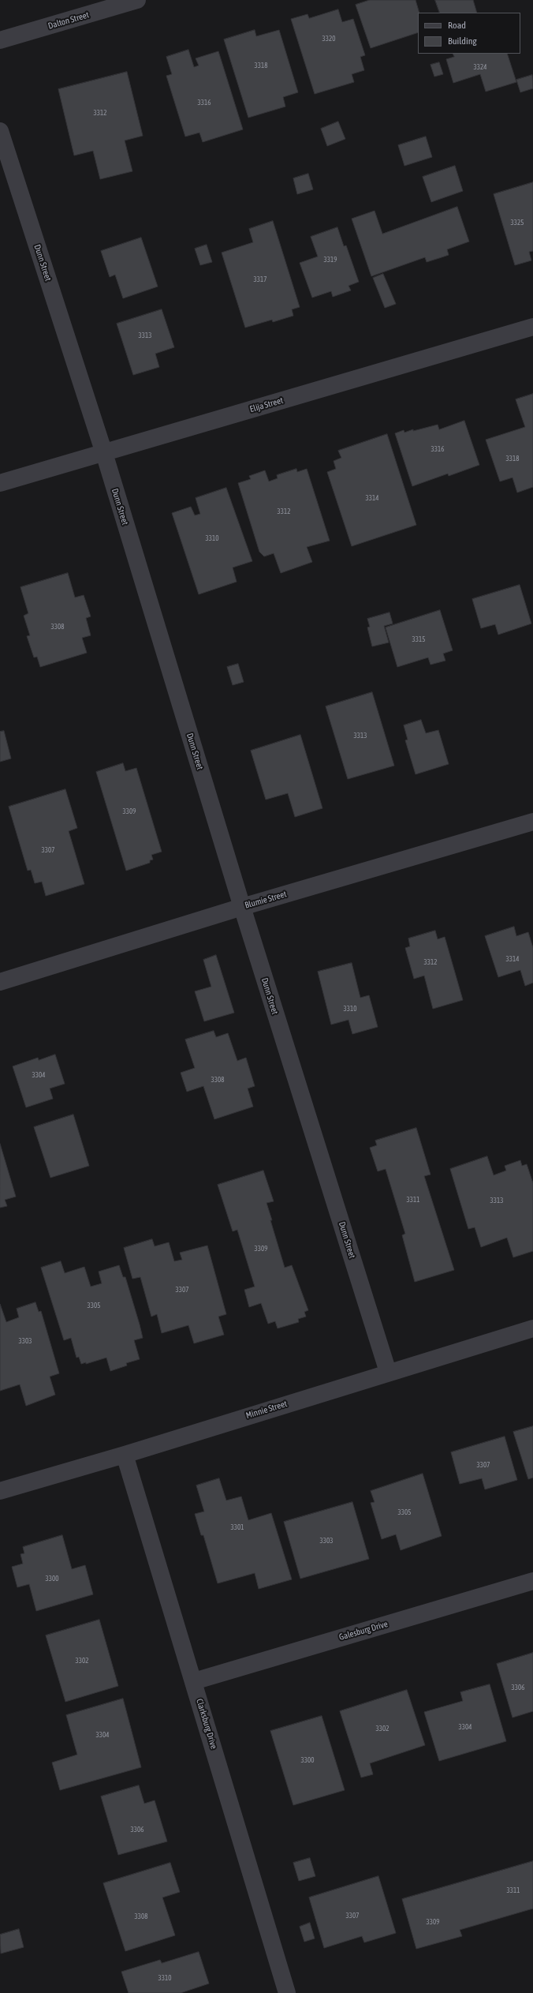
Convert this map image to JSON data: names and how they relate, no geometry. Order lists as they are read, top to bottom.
{
  "streets": {
    "street": [
      "Dalton Street",
      "Dunn Street",
      "Elija Street",
      "Blumie Street",
      "Minnie Street",
      "Galesburg Drive",
      "Clarksburg Drive"
    ]
  },
  "crossings": [
    ["Dunn Street", "Elija Street"],
    ["Dunn Street", "Blumie Street"],
    ["Dunn Street", "Minnie Street"],
    ["Minnie Street", "Clarksburg Drive"],
    ["Galesburg Drive", "Clarksburg Drive"]
  ],
  "house_numbers": [
    "3320",
    "3318",
    "3324",
    "3316",
    "3312",
    "3325",
    "3319",
    "3317",
    "3313",
    "3316",
    "3318",
    "3314",
    "3312",
    "3310",
    "3308",
    "3315",
    "3313",
    "3309",
    "3307",
    "3314",
    "3312",
    "3310",
    "3304",
    "3308",
    "3311",
    "3313",
    "3309",
    "3307",
    "3305",
    "3303",
    "3307",
    "3305",
    "3301",
    "3303",
    "3300",
    "3302",
    "3306",
    "3304",
    "3302",
    "3304",
    "3300",
    "3306",
    "3311",
    "3307",
    "3308",
    "3309",
    "3310"
  ],
  "legend": ["Road", "Building"]
}
